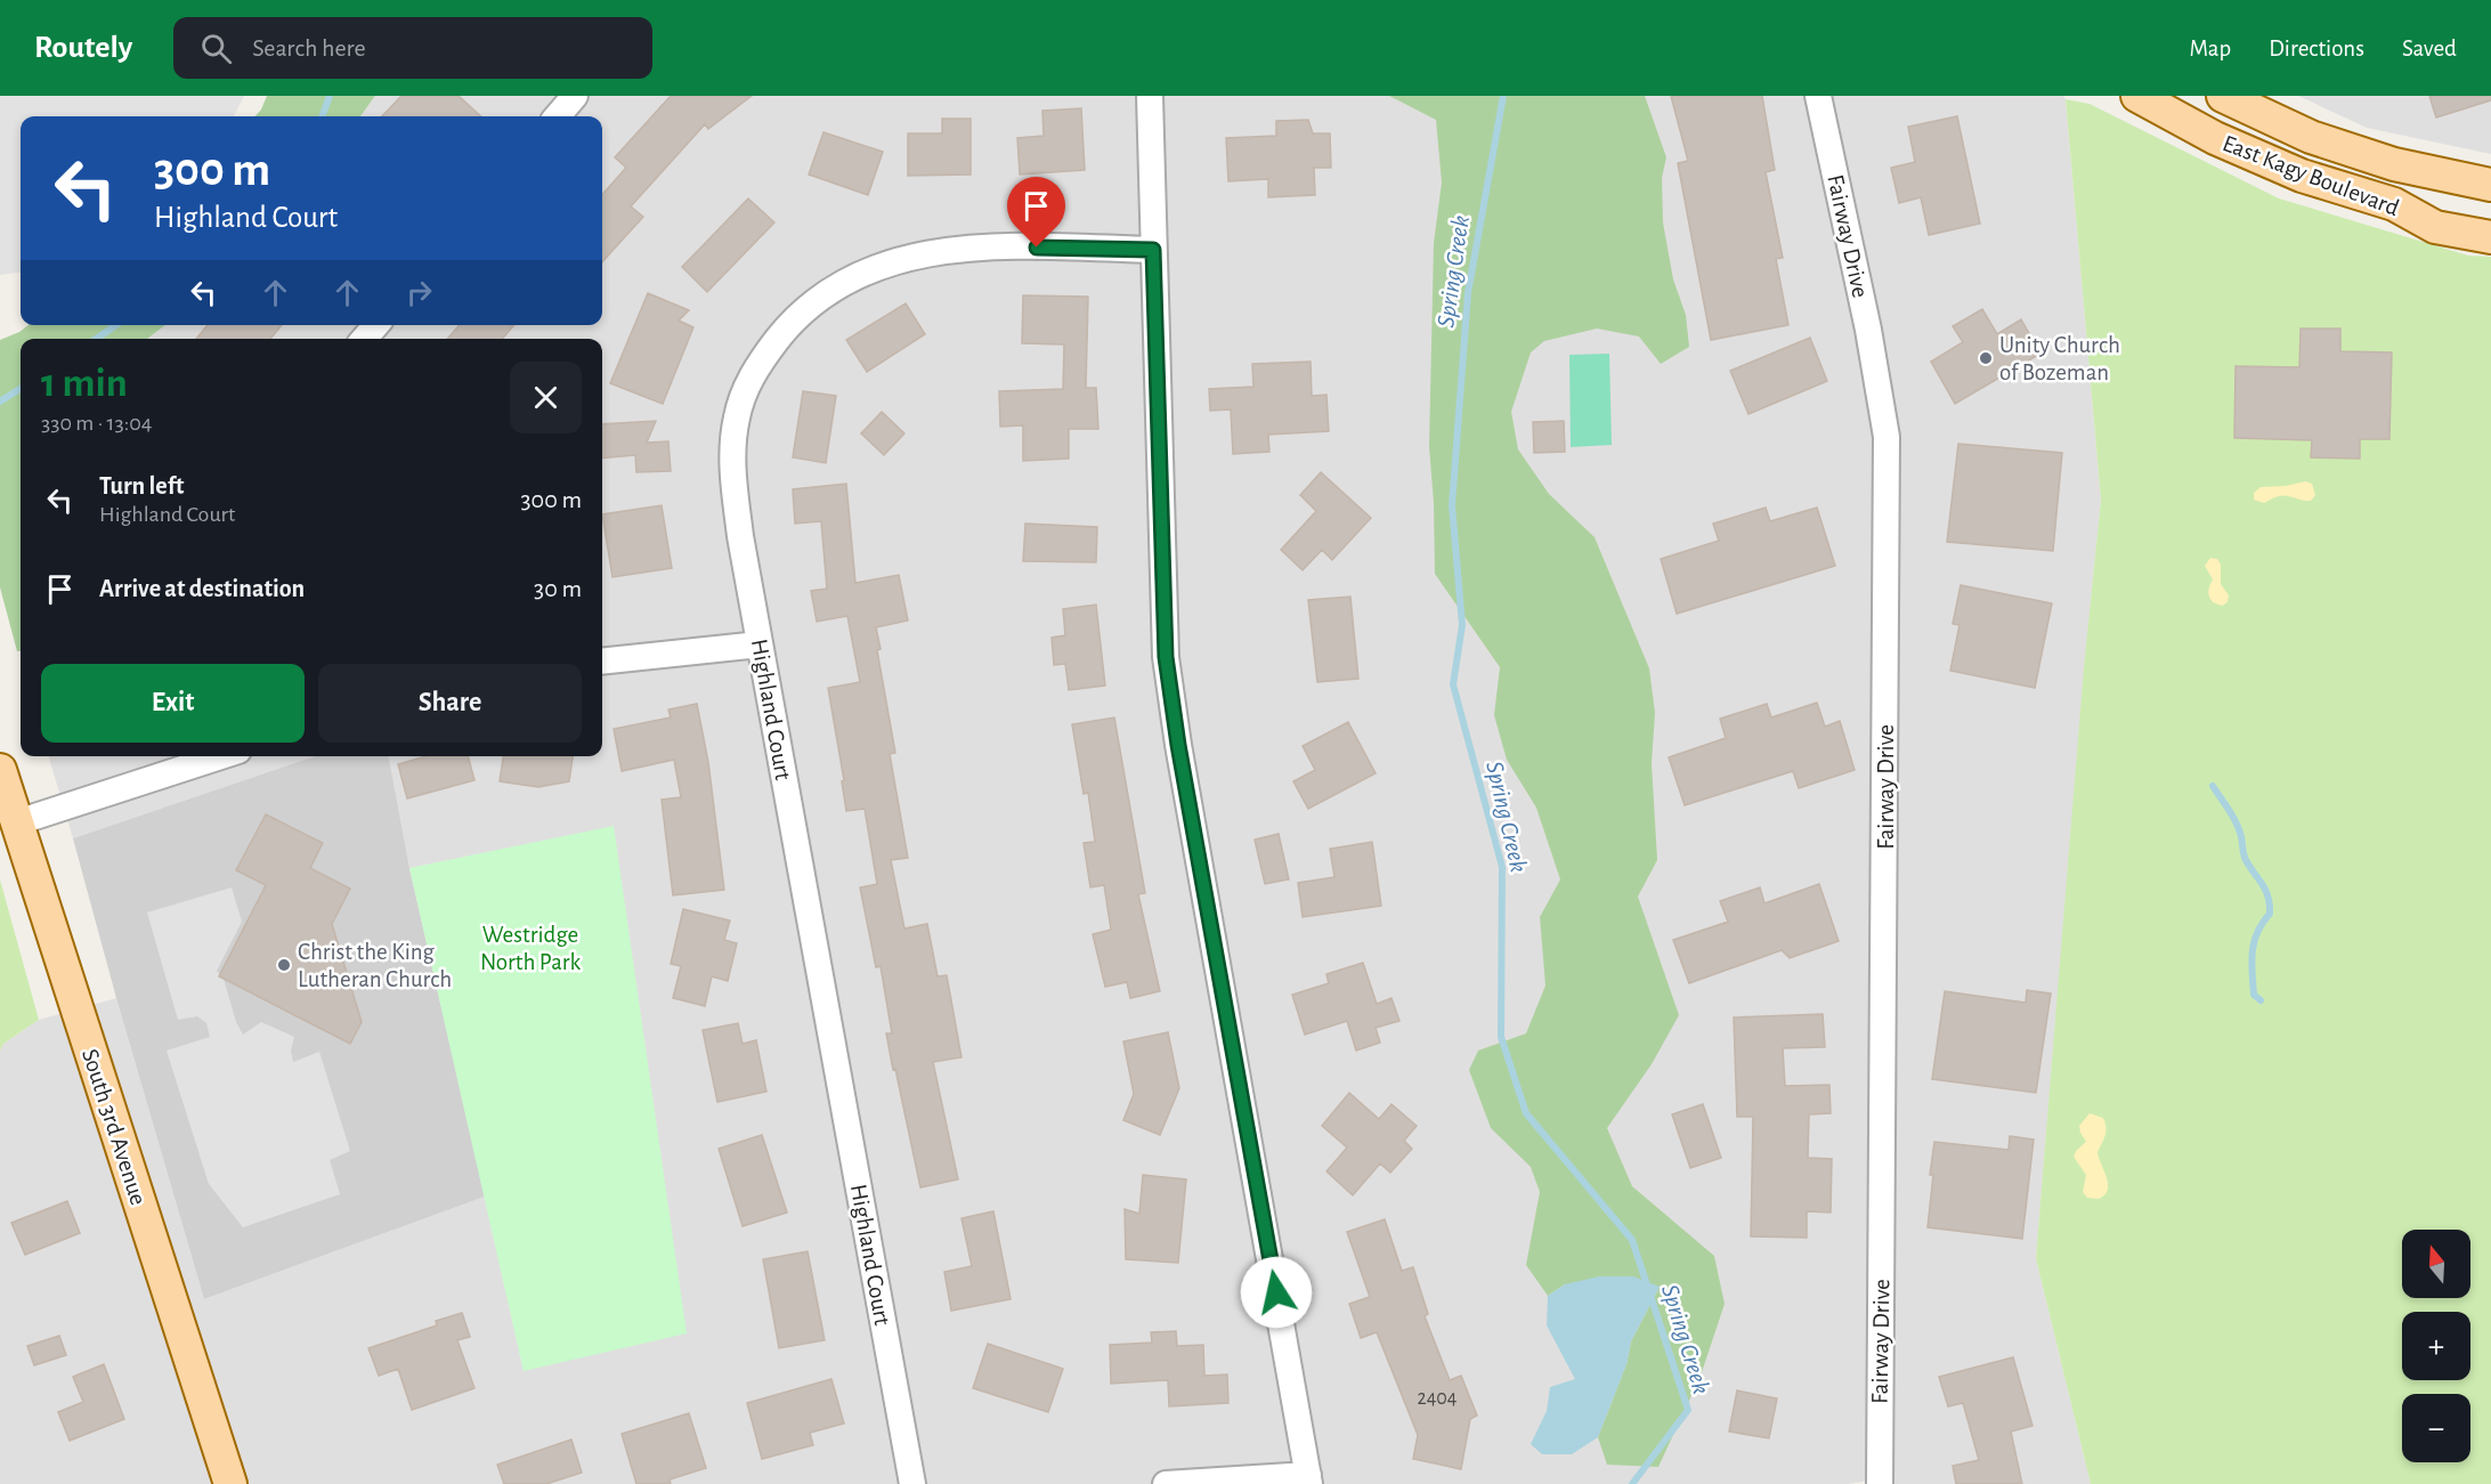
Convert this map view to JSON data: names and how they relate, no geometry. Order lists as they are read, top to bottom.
{
  "streets": {
    "main road": ["East Kagy Boulevard", "South 3rd Avenue"],
    "street": ["Fairway Drive", "Highland Court"]
  },
  "water": ["Spring Creek"],
  "parks": ["Westridge North Park"],
  "places": ["Unity Church of Bozeman", "Christ the King Lutheran Church"],
  "house_numbers": ["2404"],
  "north": "top",
  "page": {
    "header": "Routely",
    "search": "Search here",
    "nav": ["Map", "Directions", "Saved"],
    "turn": ["300 m", "Highland Court"],
    "heading": ["1 min", "330 m · 13:04"],
    "list": [
      {
        "name": "Turn left",
        "note": "Highland Court",
        "value": "300 m"
      },
      {
        "name": "Arrive at destination",
        "value": "30 m"
      }
    ],
    "buttons": ["Exit", "Share"],
    "map_buttons": ["+", "−"]
  }
}
